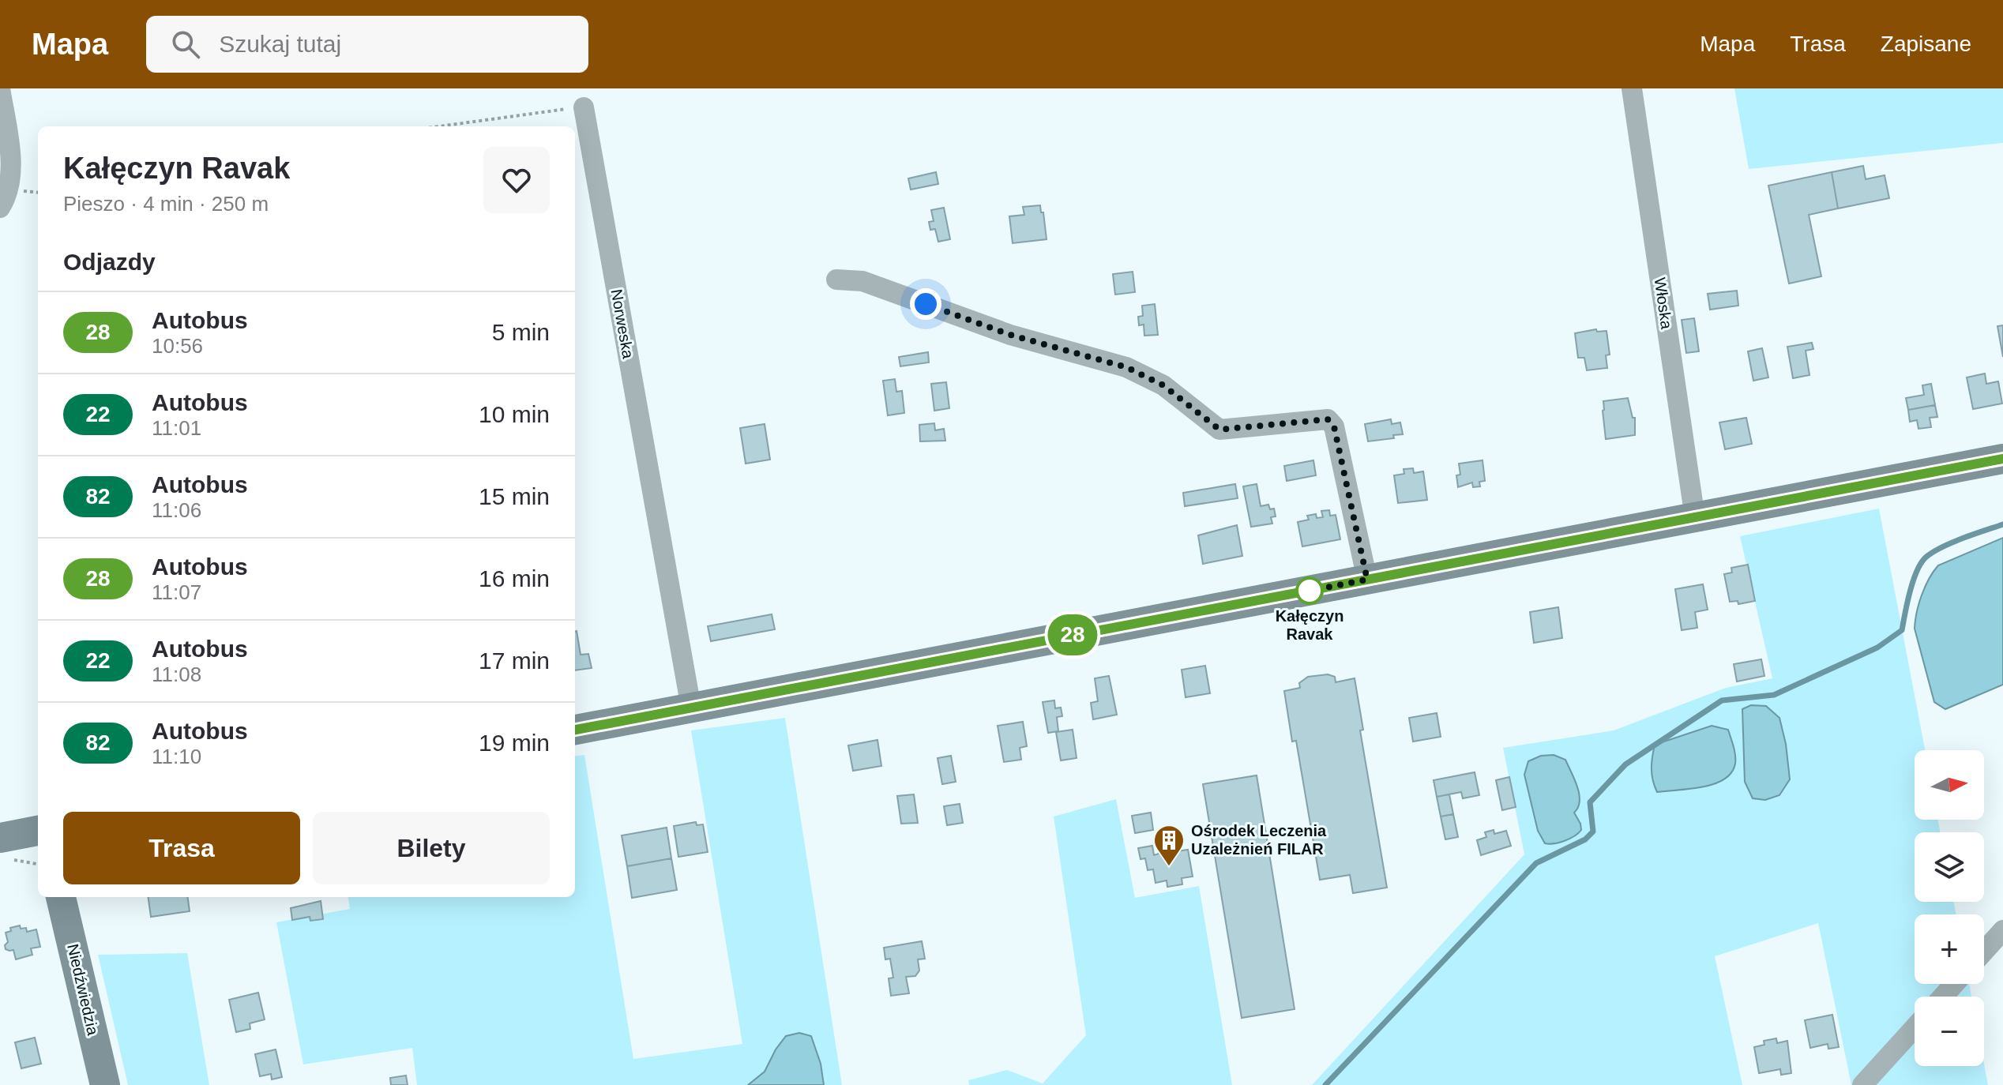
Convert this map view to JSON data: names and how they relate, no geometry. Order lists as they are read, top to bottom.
{
  "streets": {
    "main road": ["Niedźwiedzia"],
    "street": ["Włoska", "Norweska"]
  },
  "places": {
    "other": ["Kałęczyn Ravak"],
    "building": ["Ośrodek Leczenia Uzależnień FILAR"]
  },
  "lines": ["bus line 28"],
  "north": "right",
  "page": {
    "header": "Mapa",
    "search": "Szukaj tutaj",
    "nav": ["Mapa", "Trasa", "Zapisane"],
    "on_map": "28",
    "heading": [
      ["Kałęczyn Ravak", "Pieszo · 4 min · 250 m"],
      "Odjazdy"
    ],
    "list": [
      {
        "mark": "28",
        "name": "Autobus",
        "note": "10:56",
        "value": "5 min"
      },
      {
        "mark": "22",
        "name": "Autobus",
        "note": "11:01",
        "value": "10 min"
      },
      {
        "mark": "82",
        "name": "Autobus",
        "note": "11:06",
        "value": "15 min"
      },
      {
        "mark": "28",
        "name": "Autobus",
        "note": "11:07",
        "value": "16 min"
      },
      {
        "mark": "22",
        "name": "Autobus",
        "note": "11:08",
        "value": "17 min"
      },
      {
        "mark": "82",
        "name": "Autobus",
        "note": "11:10",
        "value": "19 min"
      }
    ],
    "map_buttons": ["+", "−"],
    "buttons": ["Trasa", "Bilety"]
  }
}
